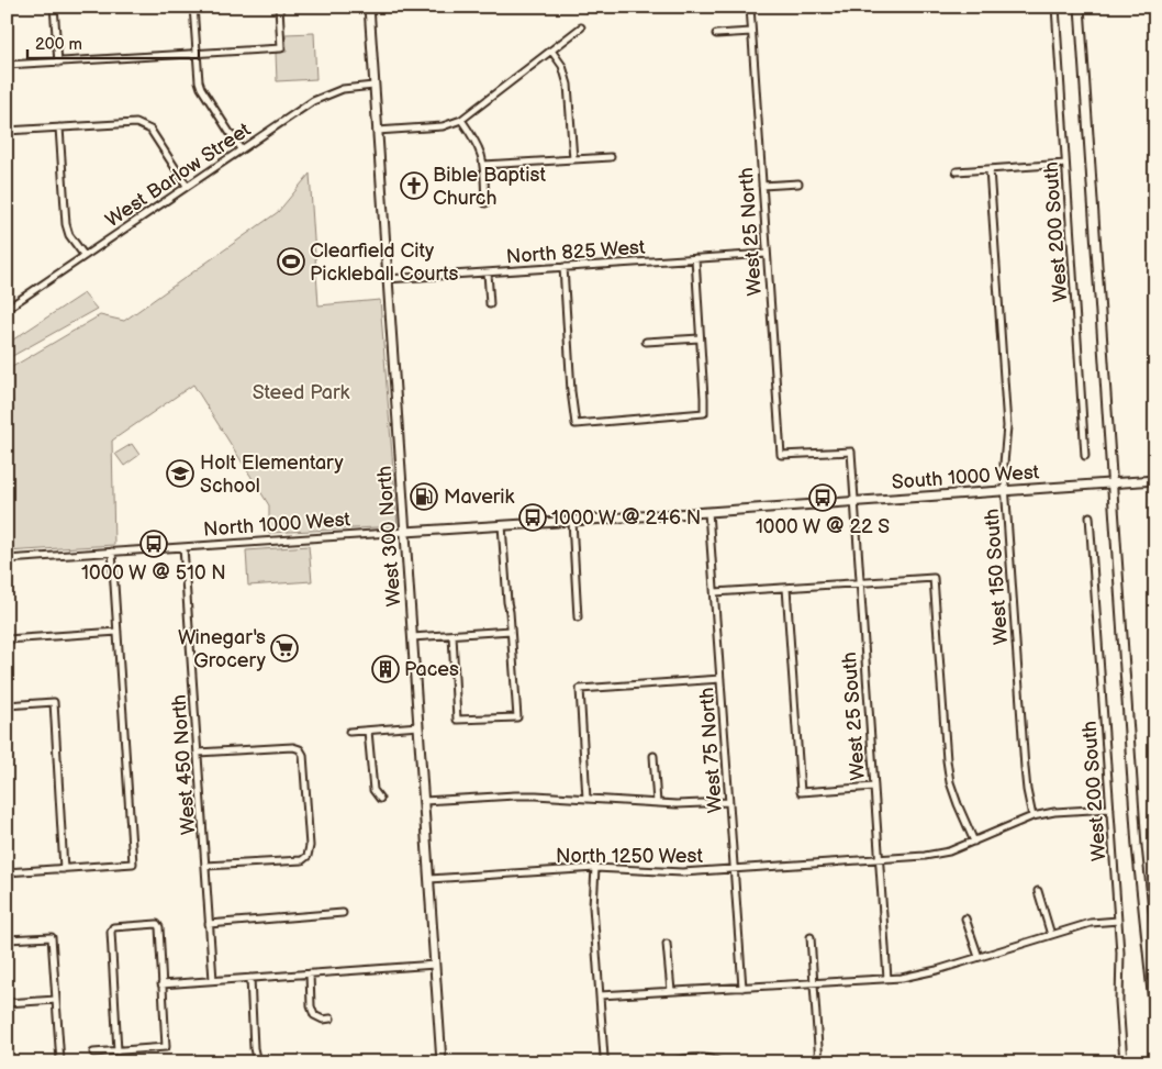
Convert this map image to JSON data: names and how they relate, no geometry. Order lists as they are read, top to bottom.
{
  "streets": {
    "main road": ["South 1000 West", "North 1000 West", "West 300 North"],
    "street": [
      "West Barlow Street",
      "West 25 North",
      "West 200 South",
      "North 825 West",
      "West 150 South",
      "West 25 South",
      "West 75 North",
      "West 450 North",
      "North 1250 West"
    ]
  },
  "crossings": [
    ["West Barlow Street", "West 300 North"],
    ["West 25 North", "North 825 West"],
    ["West 25 North", "West 25 South"],
    ["West 200 South", "North 1250 West"],
    ["North 825 West", "West 300 North"],
    ["South 1000 West", "North 1000 West"],
    ["South 1000 West", "West 150 South"],
    ["South 1000 West", "West 25 South"],
    ["North 1000 West", "West 300 North"],
    ["North 1000 West", "West 75 North"],
    ["North 1000 West", "West 450 North"],
    ["West 300 North", "North 1250 West"],
    ["West 150 South", "North 1250 West"],
    ["West 25 South", "North 1250 West"],
    ["West 75 North", "North 1250 West"]
  ],
  "parks": ["Steed Park"],
  "places": {
    "church": ["Bible Baptist Church"],
    "sports": ["Clearfield City Pickleball Courts"],
    "school or university": ["Holt Elementary School"],
    "fuel station": ["Maverik"],
    "bus stop": ["1000 W @ 22 S", "1000 W @ 246 N", "1000 W @ 510 N"],
    "supermarket": ["Winegar's Grocery"],
    "building": ["Paces"]
  },
  "scale_bar": "200 m"
}
